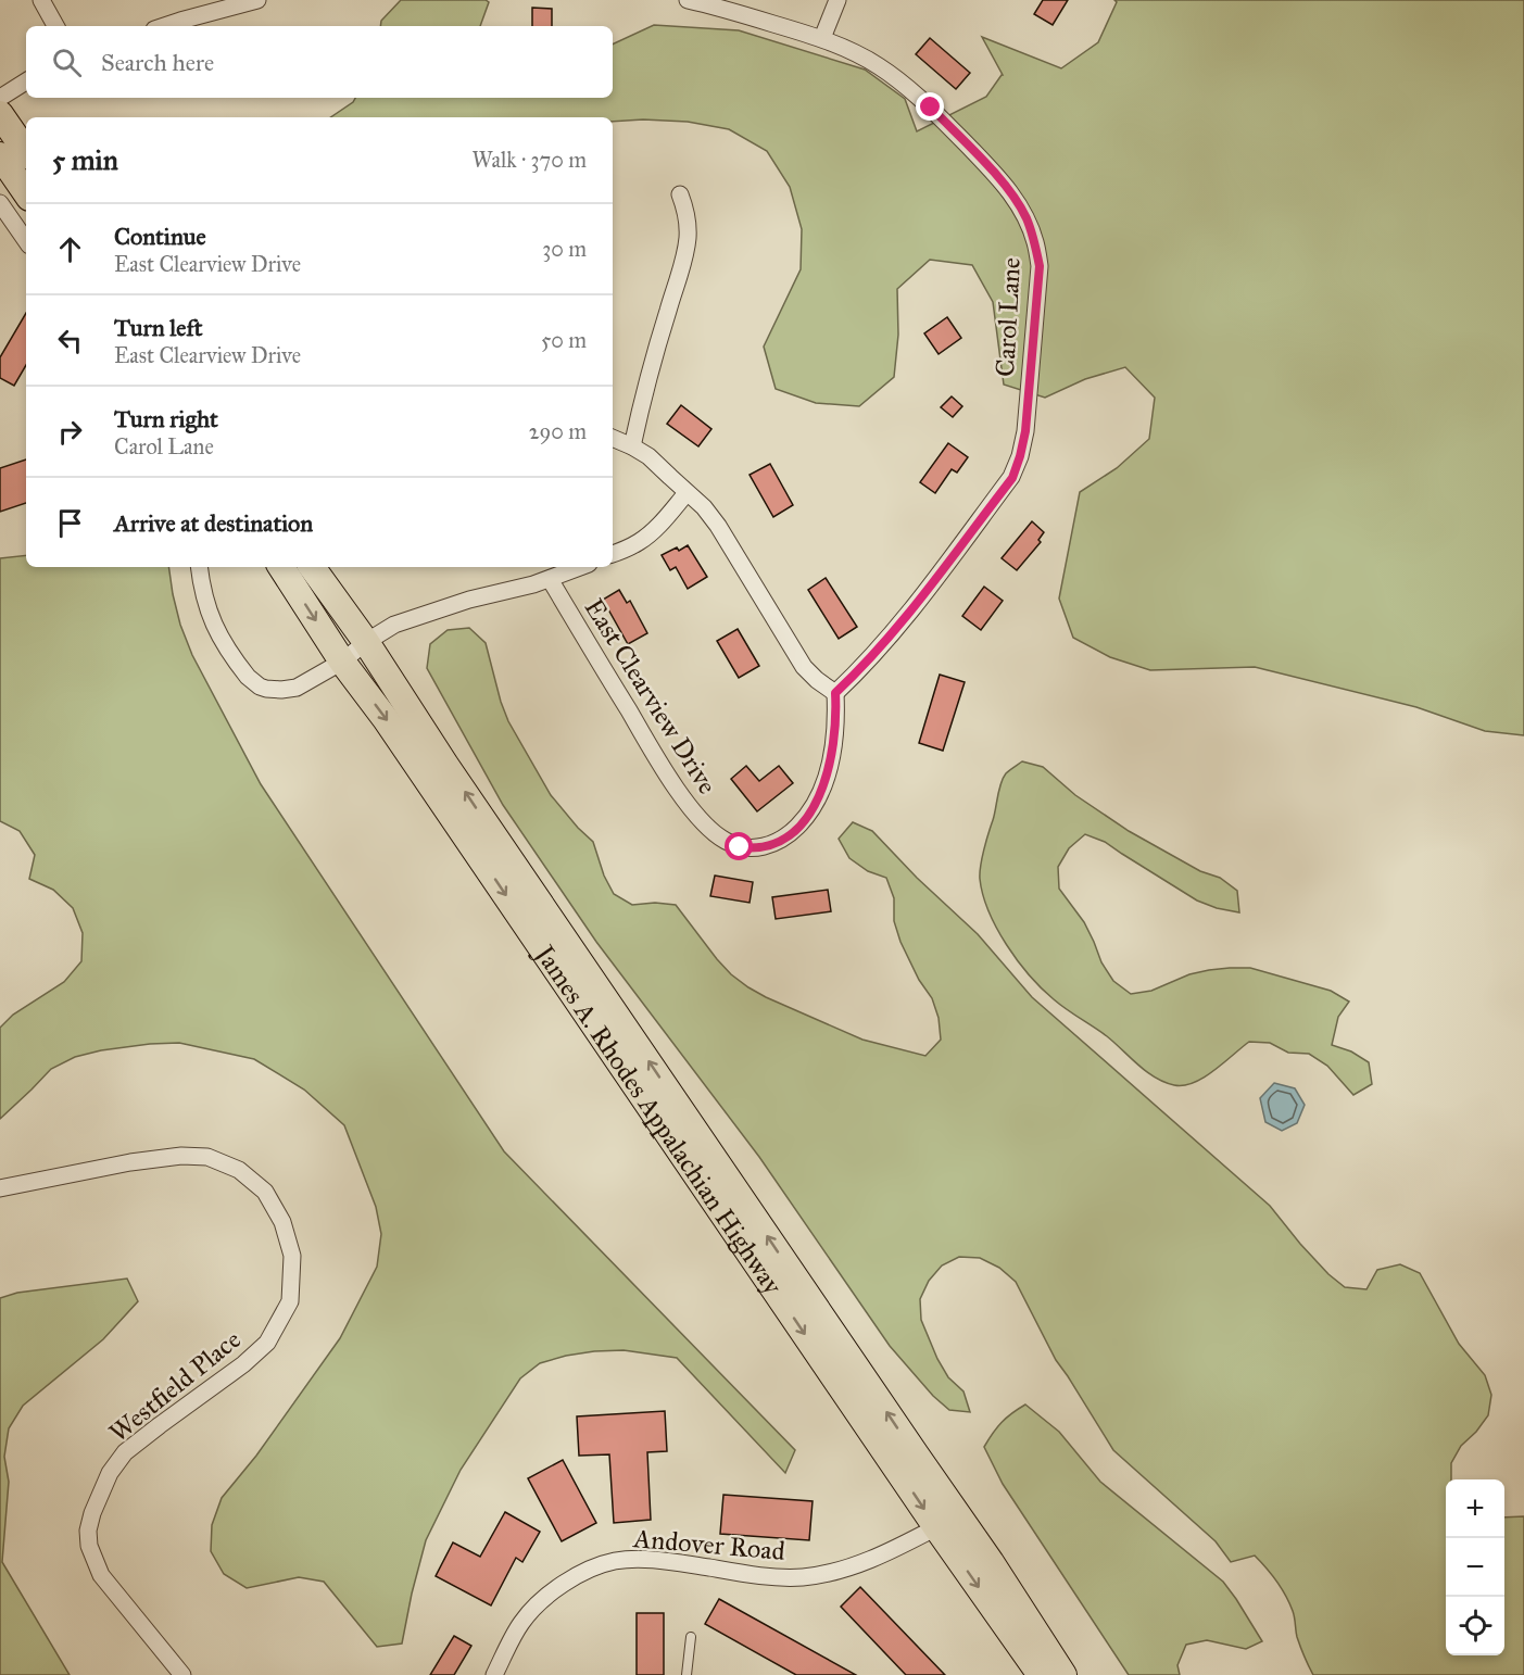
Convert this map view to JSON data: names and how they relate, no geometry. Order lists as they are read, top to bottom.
{
  "streets": {
    "highway": ["James A. Rhodes Appalachian Highway"],
    "street": [
      "Carol Lane",
      "East Clearview Drive",
      "Westfield Place",
      "Andover Road"
    ]
  },
  "crossings": [
    ["Carol Lane", "East Clearview Drive"],
    ["James A. Rhodes Appalachian Highway", "Andover Road"]
  ],
  "page": {
    "search": "Search here",
    "heading": ["5 min", "Walk · 370 m"],
    "list": [
      ["Continue", "East Clearview Drive", "30 m"],
      ["Turn left", "East Clearview Drive", "50 m"],
      ["Turn right", "Carol Lane", "290 m"],
      "Arrive at destination"
    ],
    "map_buttons": ["+", "−"]
  }
}
